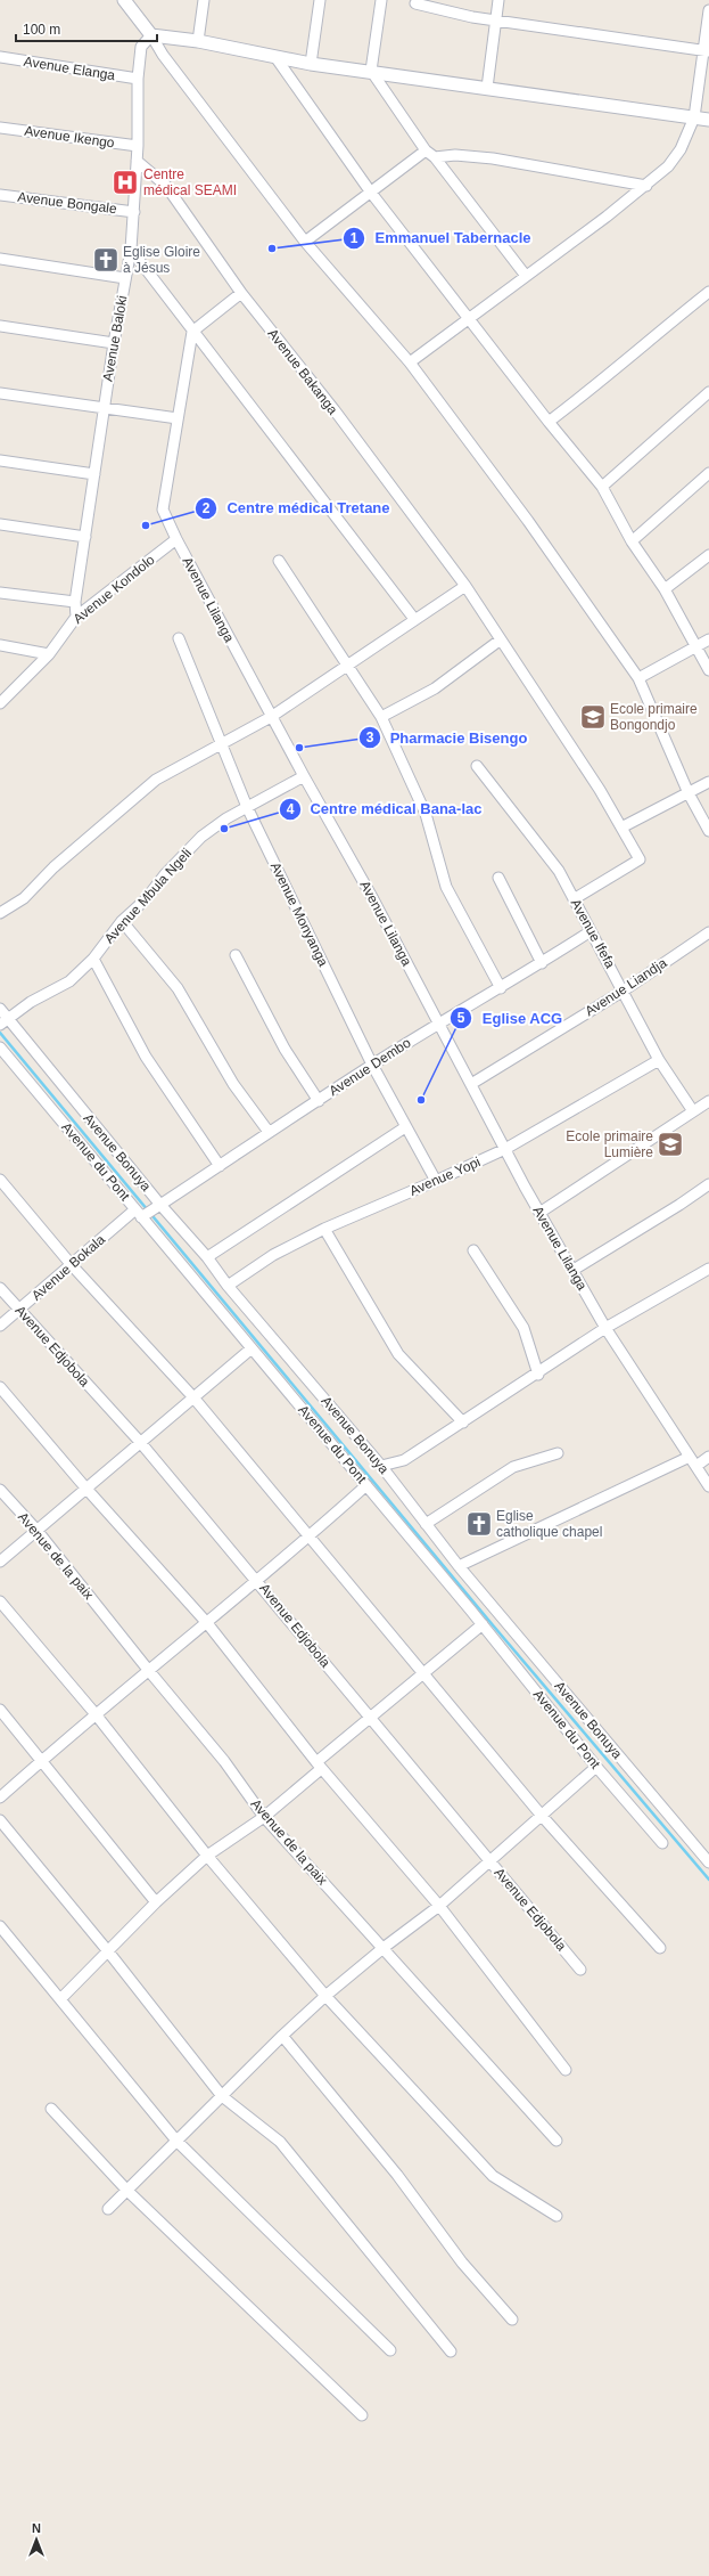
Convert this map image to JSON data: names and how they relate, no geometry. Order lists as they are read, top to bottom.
{
  "streets": {
    "street": [
      "Avenue Elanga",
      "Avenue Ikengo",
      "Avenue Bongale",
      "Avenue Baloki",
      "Avenue Bakanga",
      "Avenue Kondolo",
      "Avenue Lilanga",
      "Avenue Mbula Ngeli",
      "Avenue Monyanga",
      "Avenue Ifefa",
      "Avenue Liandja",
      "Avenue Dembo",
      "Avenue Bonuya",
      "Avenue du Pont",
      "Avenue Yopi",
      "Avenue Bokala",
      "Avenue Edjobola",
      "Avenue de la paix"
    ]
  },
  "crossings": [
    ["Avenue Elanga", "Avenue Baloki"],
    ["Avenue Ikengo", "Avenue Baloki"],
    ["Avenue Bongale", "Avenue Baloki"],
    ["Avenue Baloki", "Avenue Bakanga"],
    ["Avenue Baloki", "Avenue Kondolo"],
    ["Avenue Bakanga", "Avenue Ifefa"],
    ["Avenue Kondolo", "Avenue Lilanga"],
    ["Avenue Lilanga", "Avenue Mbula Ngeli"],
    ["Avenue Lilanga", "Avenue Liandja"],
    ["Avenue Lilanga", "Avenue Dembo"],
    ["Avenue Lilanga", "Avenue Yopi"],
    ["Avenue Mbula Ngeli", "Avenue Monyanga"],
    ["Avenue Mbula Ngeli", "Avenue Bonuya"],
    ["Avenue Monyanga", "Avenue Dembo"],
    ["Avenue Monyanga", "Avenue Yopi"],
    ["Avenue Ifefa", "Avenue Liandja"],
    ["Avenue Ifefa", "Avenue Dembo"],
    ["Avenue Ifefa", "Avenue Yopi"],
    ["Avenue Dembo", "Avenue Bonuya"],
    ["Avenue Dembo", "Avenue du Pont"],
    ["Avenue Dembo", "Avenue Bokala"],
    ["Avenue Bonuya", "Avenue du Pont"],
    ["Avenue Bonuya", "Avenue Yopi"],
    ["Avenue Bonuya", "Avenue Bokala"],
    ["Avenue du Pont", "Avenue Bokala"],
    ["Avenue Bokala", "Avenue Edjobola"]
  ],
  "places": {
    "hospital": ["Centre médical SEAMI"],
    "other": [
      "Emmanuel Tabernacle",
      "Centre médical Tretane",
      "Pharmacie Bisengo",
      "Centre médical Bana-lac",
      "Eglise ACG"
    ],
    "church": ["Eglise Gloire à Jésus", "Eglise catholique chapel"],
    "school or university": ["Ecole primaire Bongondjo", "Ecole primaire Lumière"]
  },
  "scale_bar": "100 m",
  "north": "top"
}
